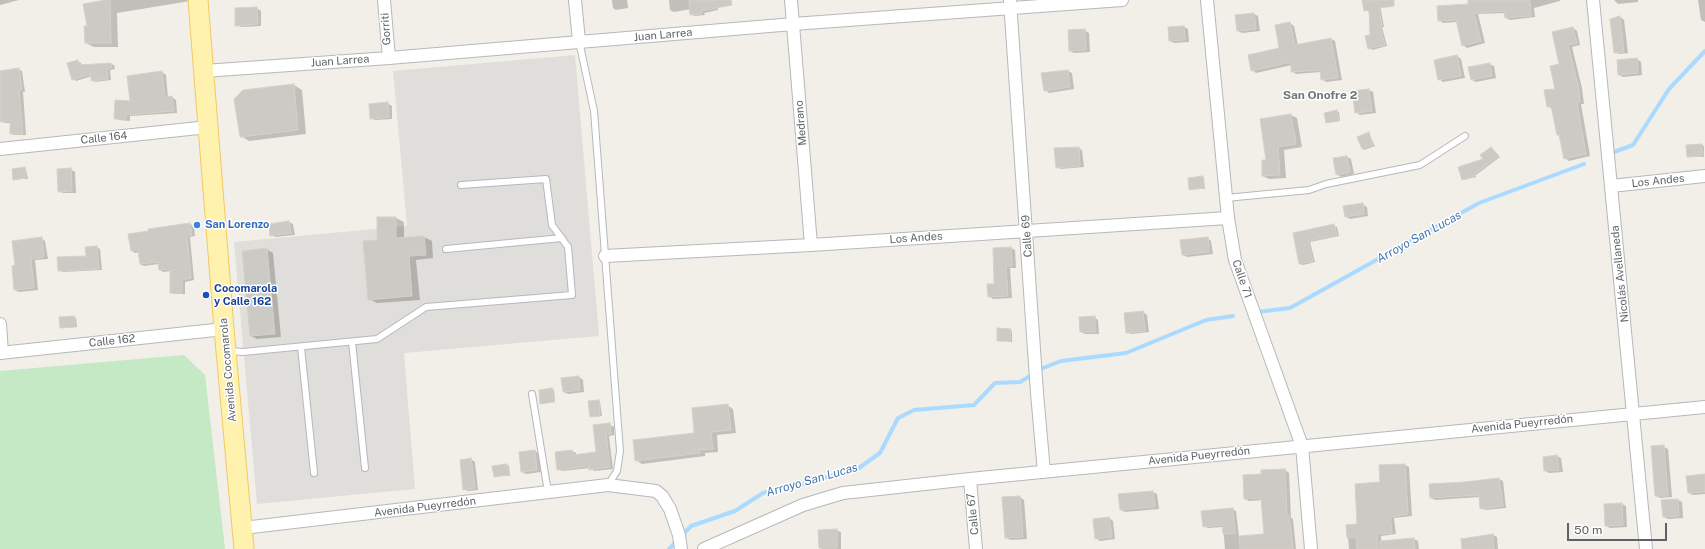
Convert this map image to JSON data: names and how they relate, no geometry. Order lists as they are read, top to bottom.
{
  "streets": {
    "main road": ["Avenida Cocomarola"],
    "street": [
      "Gorriti",
      "Juan Larrea",
      "Medrano",
      "Calle 164",
      "Los Andes",
      "Calle 69",
      "Nicolás Avellaneda",
      "Calle 71",
      "Calle 162",
      "Avenida Pueyrredón",
      "Calle 67"
    ]
  },
  "crossings": [
    ["Gorriti", "Juan Larrea"],
    ["Juan Larrea", "Medrano"],
    ["Juan Larrea", "Calle 69"],
    ["Juan Larrea", "Avenida Cocomarola"],
    ["Medrano", "Los Andes"],
    ["Calle 164", "Avenida Cocomarola"],
    ["Los Andes", "Calle 69"],
    ["Los Andes", "Nicolás Avellaneda"],
    ["Los Andes", "Calle 71"],
    ["Calle 69", "Avenida Pueyrredón"],
    ["Nicolás Avellaneda", "Avenida Pueyrredón"],
    ["Calle 71", "Avenida Pueyrredón"],
    ["Calle 162", "Avenida Cocomarola"],
    ["Avenida Cocomarola", "Avenida Pueyrredón"],
    ["Avenida Pueyrredón", "Calle 67"]
  ],
  "districts": ["San Onofre 2"],
  "water": ["Arroyo San Lucas"],
  "places": ["San Lorenzo", "Cocomarola y Calle 162"],
  "scale_bar": "50 m"
}
